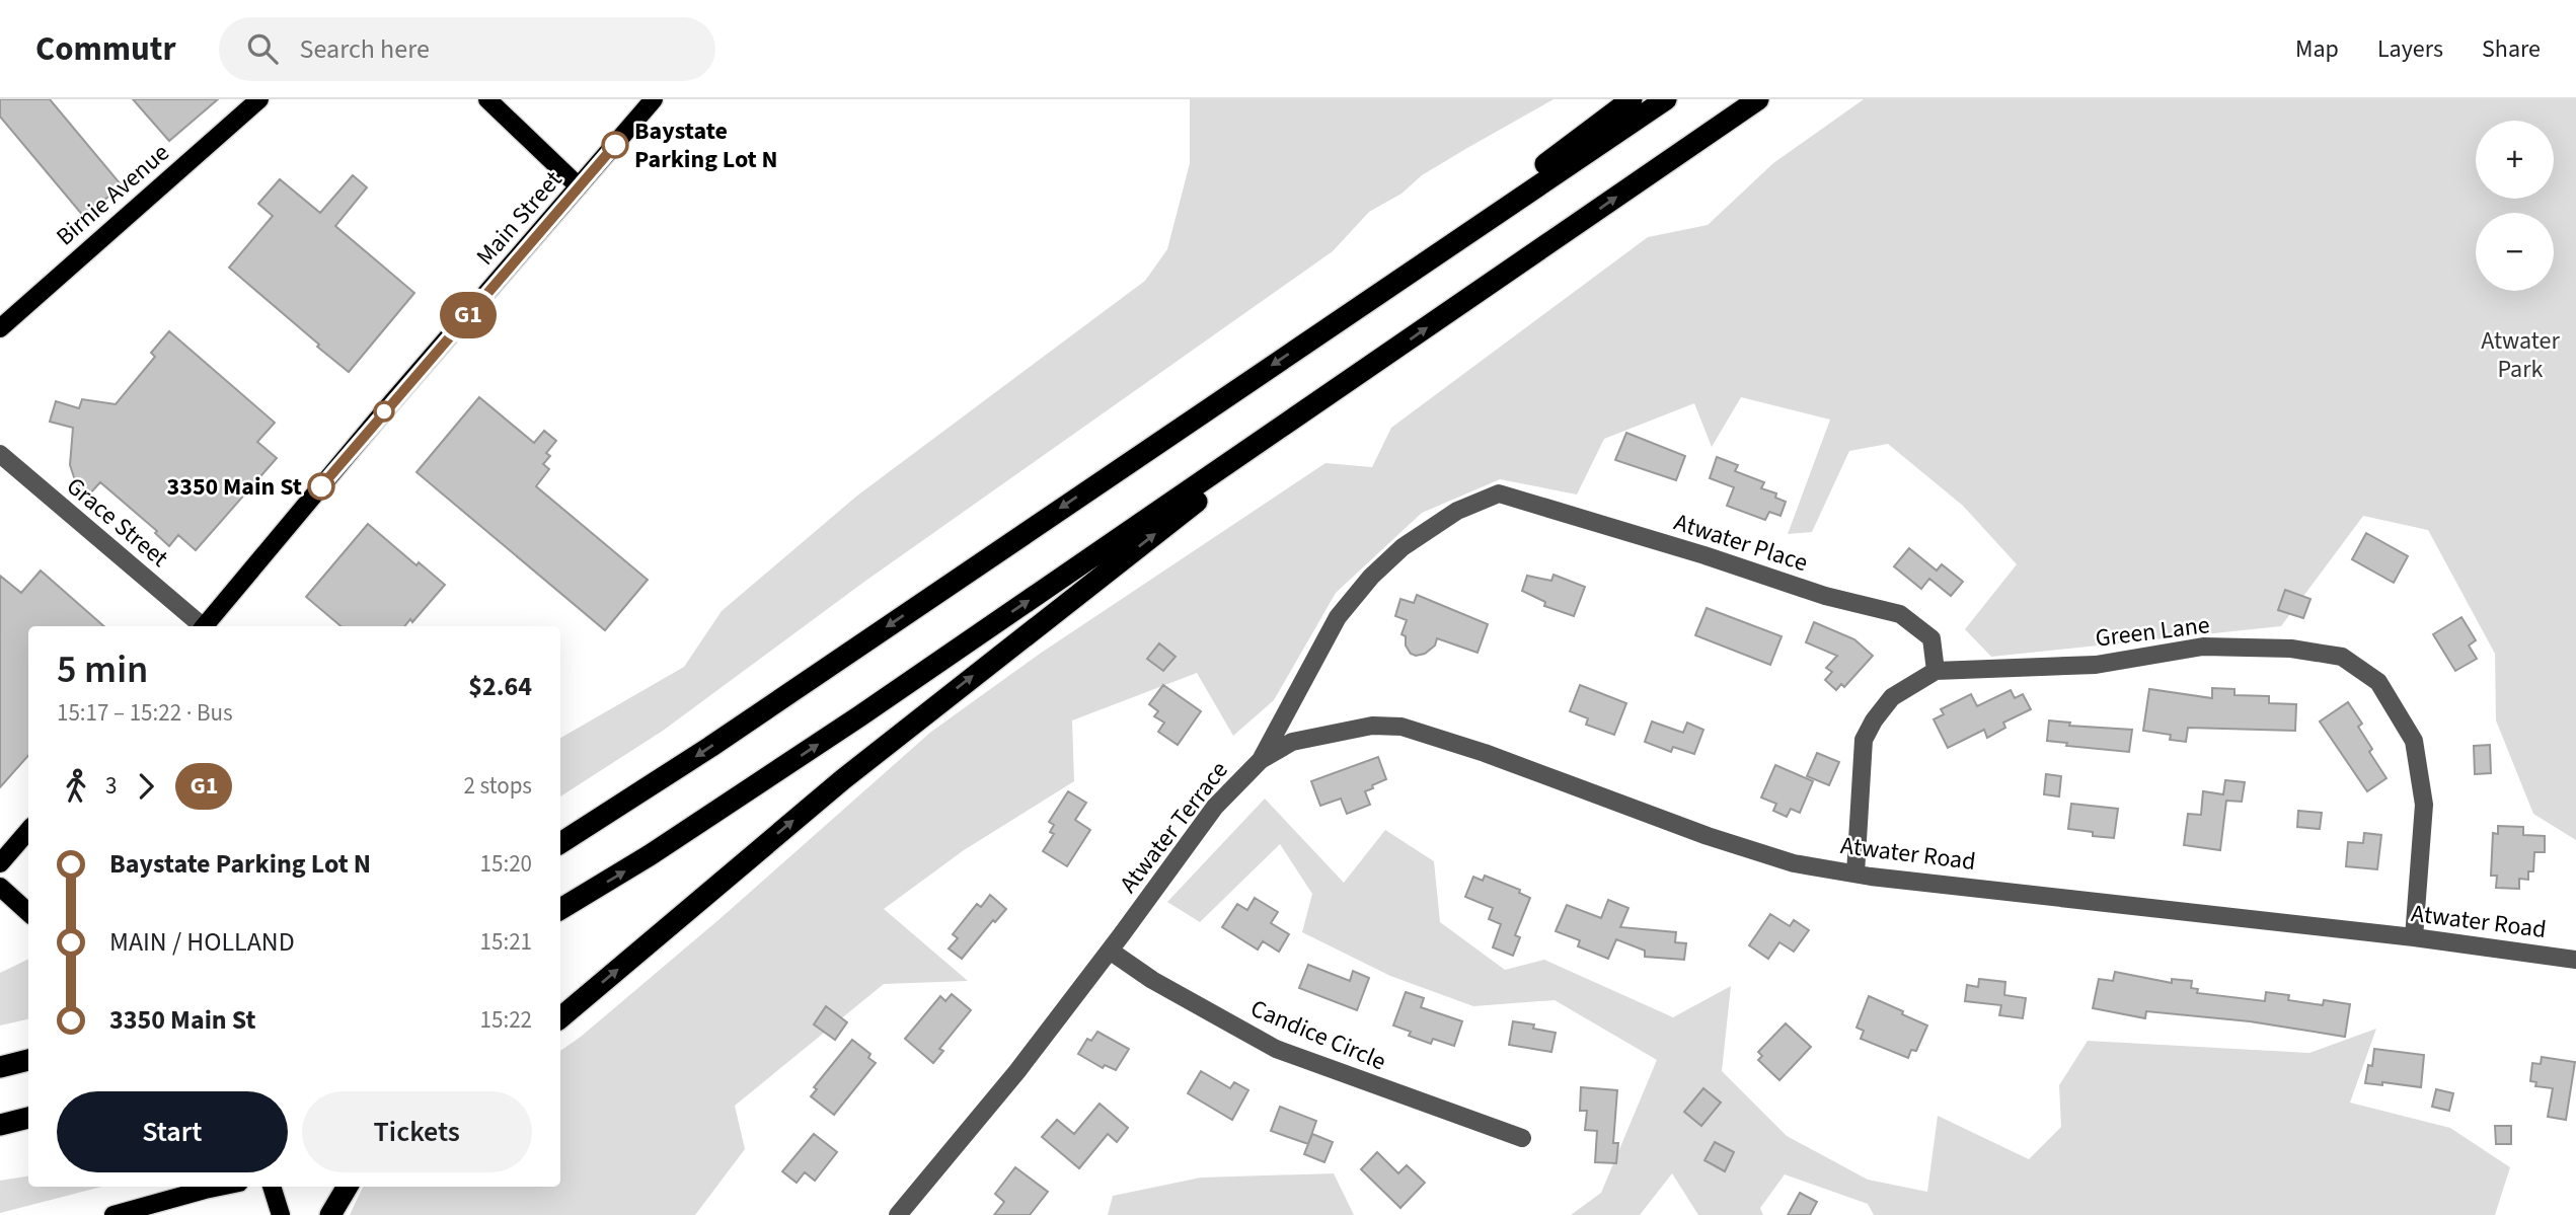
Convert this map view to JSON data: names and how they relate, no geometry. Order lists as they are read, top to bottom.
{
  "streets": {
    "main road": ["Birnie Avenue", "Main Street"],
    "street": [
      "Grace Street",
      "Atwater Place",
      "Green Lane",
      "Atwater Terrace",
      "Atwater Road",
      "Candice Circle"
    ]
  },
  "crossings": [
    ["Atwater Place", "Green Lane"],
    ["Atwater Place", "Atwater Terrace"],
    ["Green Lane", "Atwater Road"],
    ["Atwater Terrace", "Atwater Road"],
    ["Atwater Terrace", "Candice Circle"]
  ],
  "parks": ["Atwater Park"],
  "places": ["Baystate Parking Lot N", "3350 Main St"],
  "lines": ["bus line G1"],
  "page": {
    "header": "Commutr",
    "search": "Search here",
    "nav": ["Map", "Layers", "Share"],
    "on_map": "G1",
    "map_buttons": ["+", "−"],
    "heading": ["5 min", "15:17 – 15:22 · Bus", "$2.64"],
    "legs": ["3", "G1", "2 stops"],
    "list": [
      {
        "name": "Baystate Parking Lot N",
        "value": "15:20"
      },
      {
        "name": "MAIN / HOLLAND",
        "value": "15:21"
      },
      {
        "name": "3350 Main St",
        "value": "15:22"
      }
    ],
    "buttons": ["Start", "Tickets"]
  }
}
